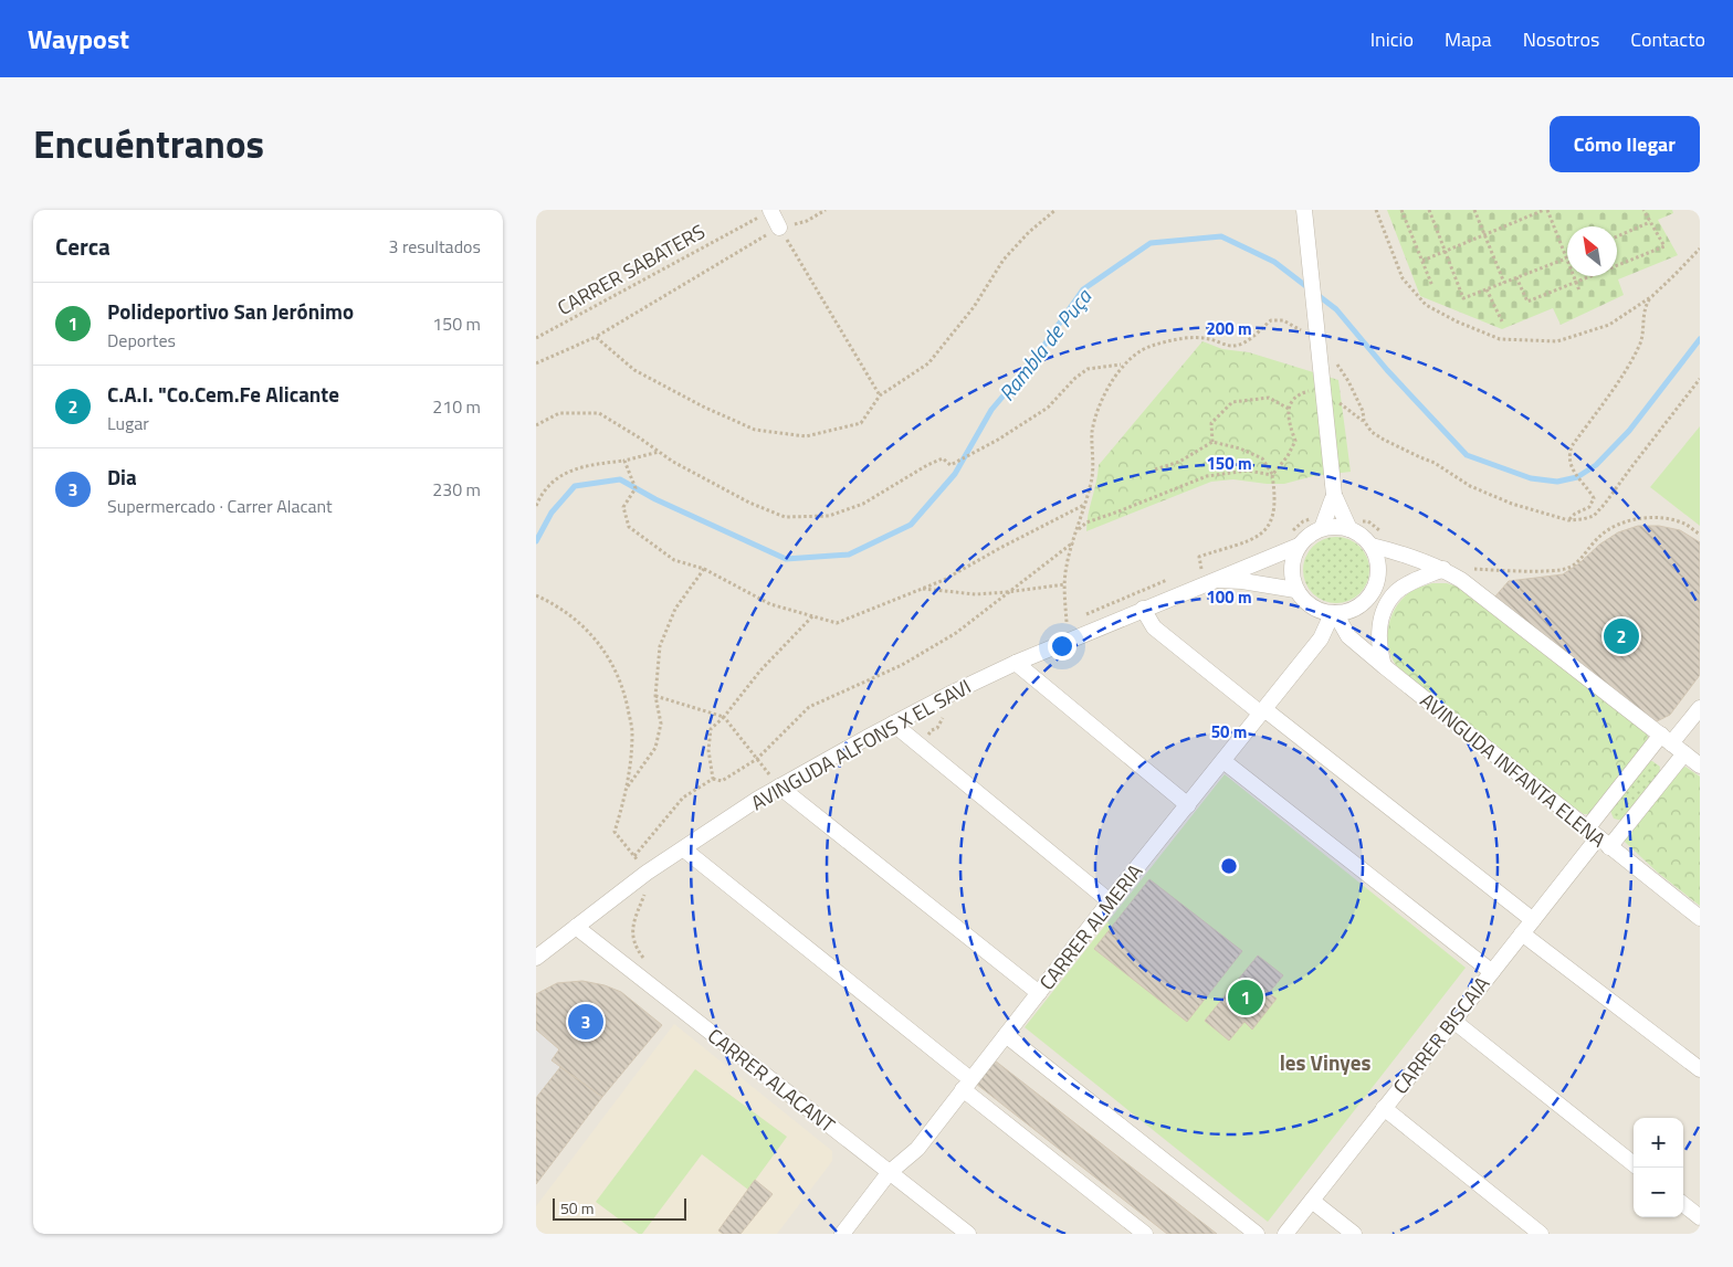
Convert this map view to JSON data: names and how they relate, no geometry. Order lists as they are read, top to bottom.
{
  "streets": {
    "street": [
      "AVINGUDA ALFONS X EL SAVI",
      "AVINGUDA INFANTA ELENA",
      "CARRER ALMERIA",
      "CARRER BISCAIA",
      "CARRER ALACANT"
    ],
    "path": ["CARRER SABATERS"]
  },
  "crossings": [
    ["AVINGUDA ALFONS X EL SAVI", "AVINGUDA INFANTA ELENA"],
    ["AVINGUDA ALFONS X EL SAVI", "CARRER ALMERIA"],
    ["AVINGUDA ALFONS X EL SAVI", "CARRER ALACANT"],
    ["AVINGUDA INFANTA ELENA", "CARRER ALMERIA"],
    ["AVINGUDA INFANTA ELENA", "CARRER BISCAIA"],
    ["CARRER ALMERIA", "CARRER ALACANT"]
  ],
  "districts": ["les Vinyes"],
  "water": ["Rambla de Puça"],
  "scale_bar": "50 m",
  "north": "top left",
  "page": {
    "header": "Waypost",
    "nav": [
      "Inicio",
      "Mapa",
      "Nosotros",
      "Contacto"
    ],
    "title": "Encuéntranos",
    "buttons": "Cómo llegar",
    "heading": ["Cerca", "3 resultados"],
    "list": [
      {
        "mark": "1",
        "name": "Polideportivo San Jerónimo",
        "note": "Deportes",
        "value": "150 m"
      },
      {
        "mark": "2",
        "name": "C.A.I. \"Co.Cem.Fe Alicante",
        "note": "Lugar",
        "value": "210 m"
      },
      {
        "mark": "3",
        "name": "Dia",
        "note": "Supermercado · Carrer Alacant",
        "value": "230 m"
      }
    ],
    "pins": ["2", "1", "3"],
    "map_buttons": ["+", "−"],
    "scale": "50 m"
  },
  "rings": [
    "200 m",
    "150 m",
    "100 m",
    "50 m"
  ]
}
